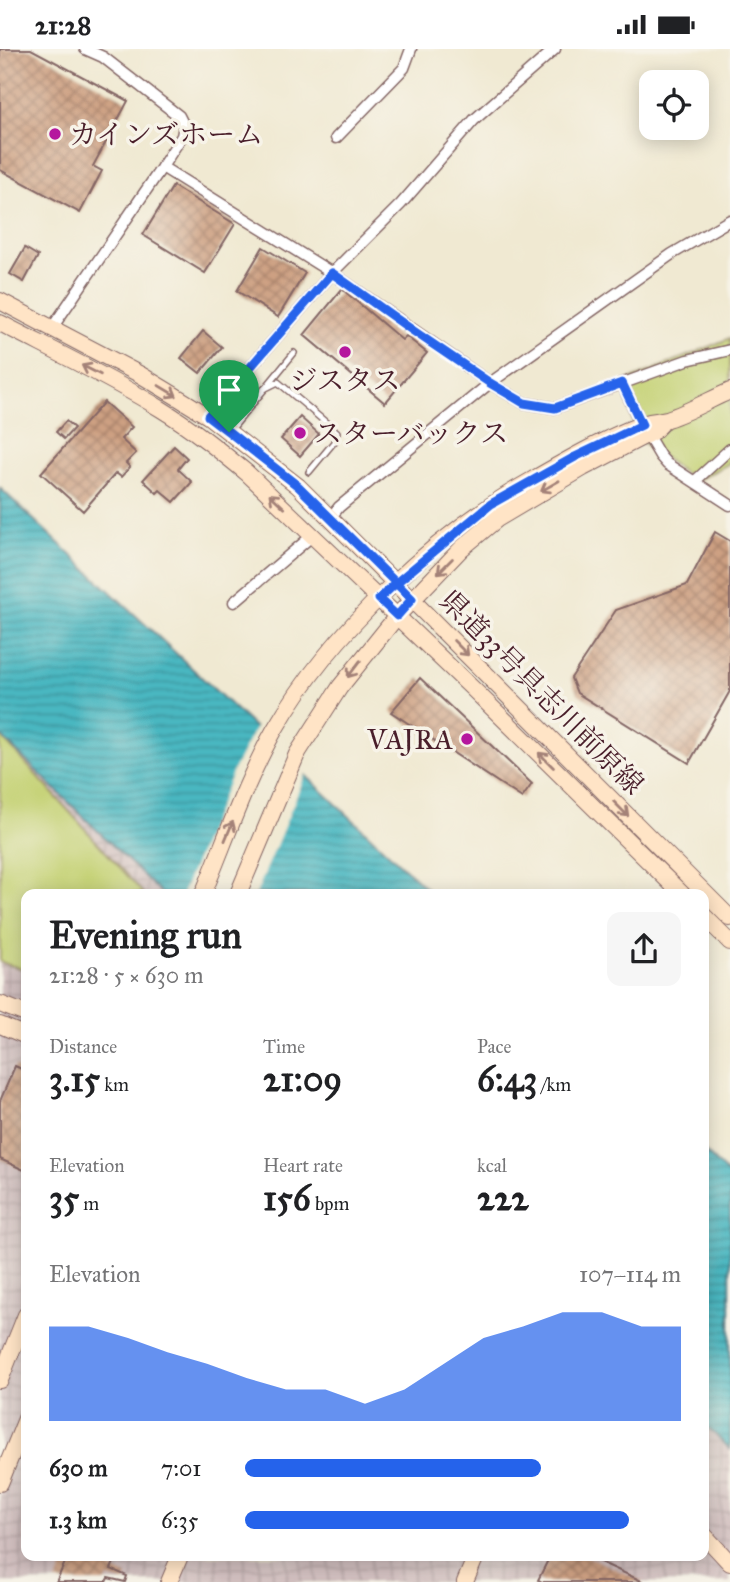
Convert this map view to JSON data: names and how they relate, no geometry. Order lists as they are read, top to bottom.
{
  "streets": {
    "main road": ["県道33号具志川前原線"]
  },
  "places": [
    "カインズホーム",
    "ジスタス",
    "スターバックス",
    "VAJRA"
  ],
  "page": {
    "status": "21:28",
    "heading": ["Evening run", "21:28 · 5 × 630 m"],
    "stats": [
      ["Distance", "3.15 km"],
      ["Time", "21:09"],
      ["Pace", "6:43 /km"],
      ["Elevation", "35 m"],
      ["Heart rate", "156 bpm"],
      ["kcal", "222"]
    ],
    "chart": ["Elevation", "107–114 m"],
    "list": [
      {
        "name": "630 m",
        "note": "7:01"
      },
      {
        "name": "1.3 km",
        "note": "6:35"
      }
    ]
  }
}
